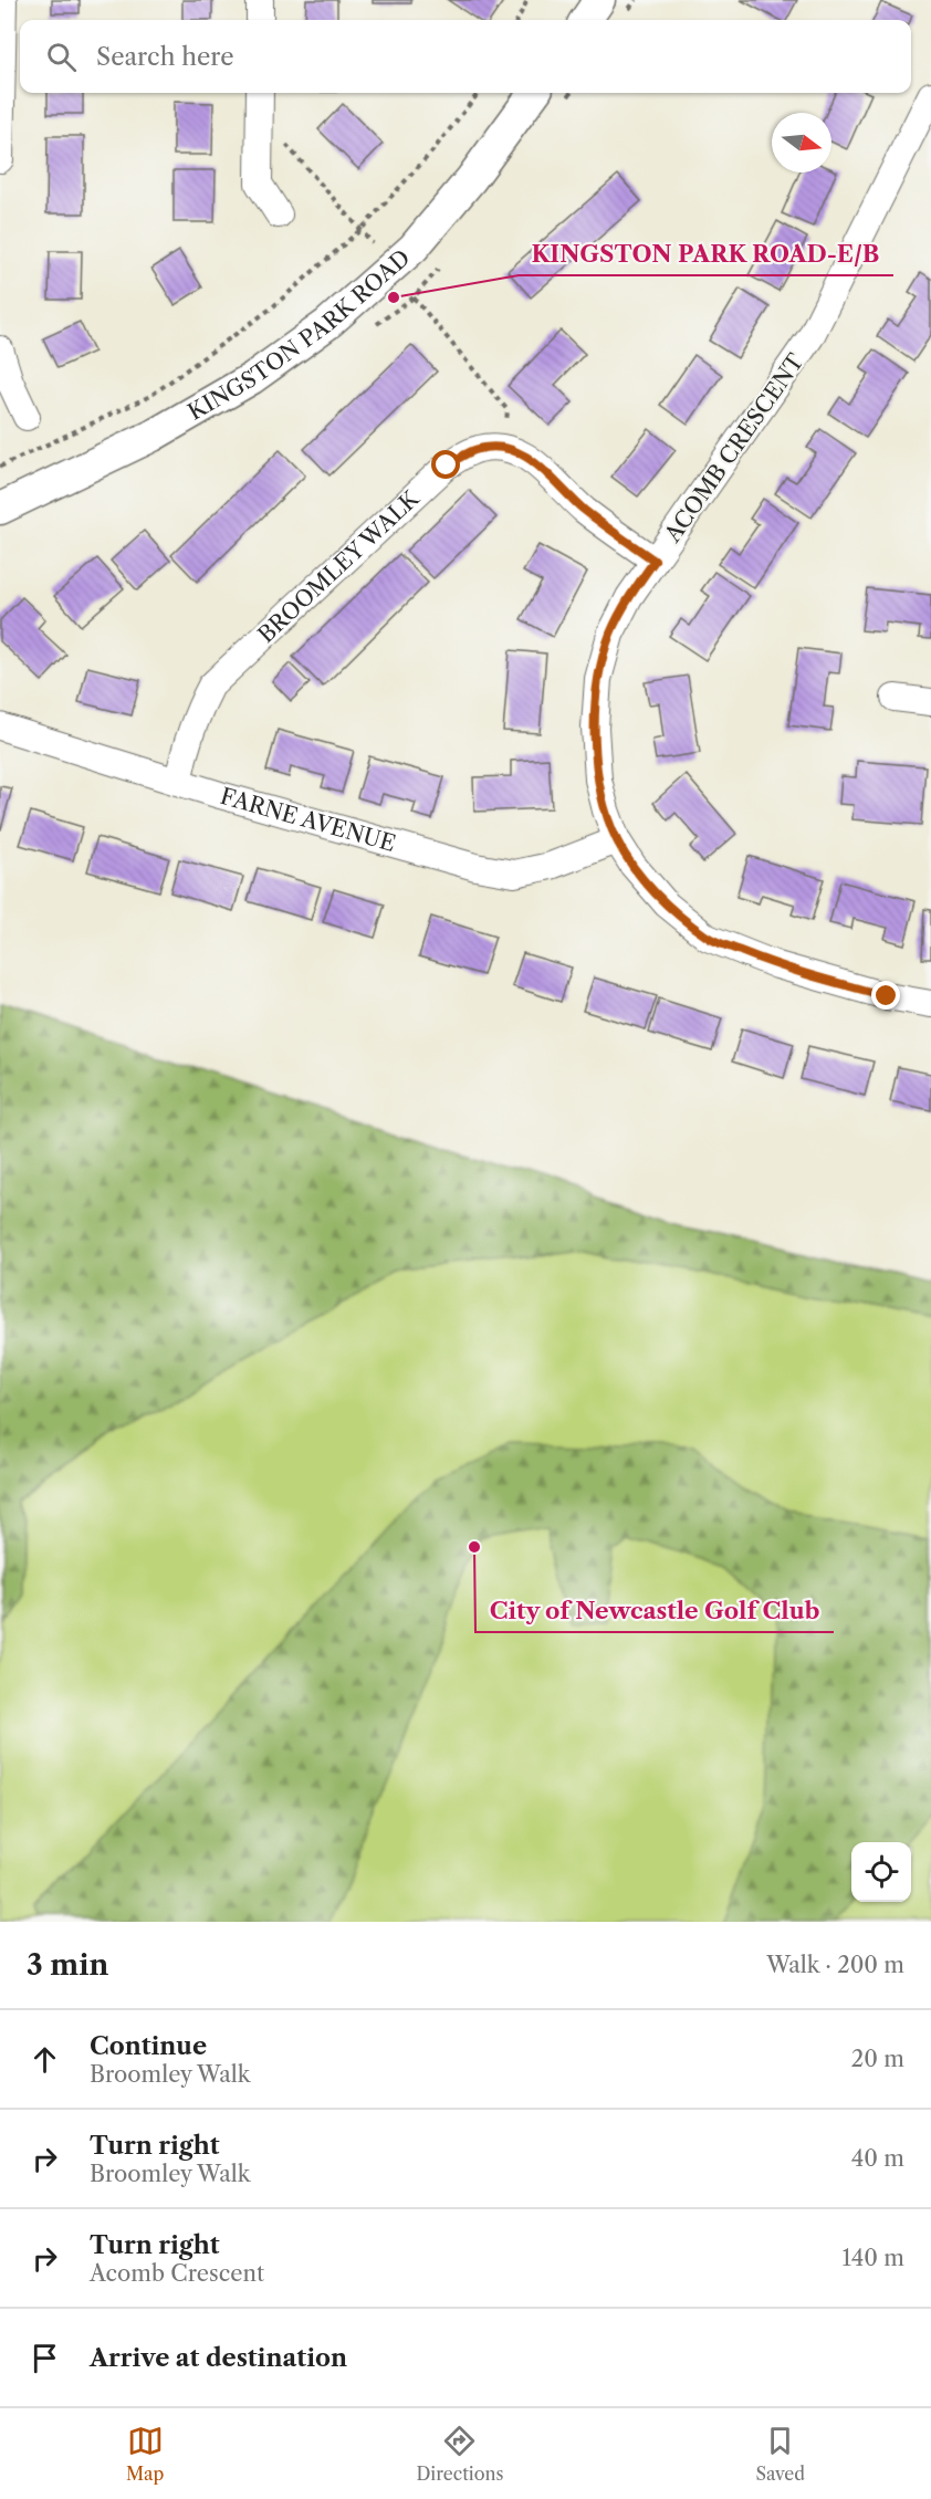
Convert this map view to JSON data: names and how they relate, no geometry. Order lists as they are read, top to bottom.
{
  "streets": {
    "street": [
      "KINGSTON PARK ROAD",
      "ACOMB CRESCENT",
      "BROOMLEY WALK",
      "FARNE AVENUE"
    ]
  },
  "crossings": [
    ["ACOMB CRESCENT", "BROOMLEY WALK"],
    ["ACOMB CRESCENT", "FARNE AVENUE"],
    ["BROOMLEY WALK", "FARNE AVENUE"]
  ],
  "places": ["KINGSTON PARK ROAD-E/B", "City of Newcastle Golf Club"],
  "north": "right",
  "page": {
    "search": "Search here",
    "heading": ["3 min", "Walk · 200 m"],
    "list": [
      ["Continue", "Broomley Walk", "20 m"],
      ["Turn right", "Broomley Walk", "40 m"],
      ["Turn right", "Acomb Crescent", "140 m"],
      "Arrive at destination"
    ],
    "nav": ["Map", "Directions", "Saved"]
  }
}
